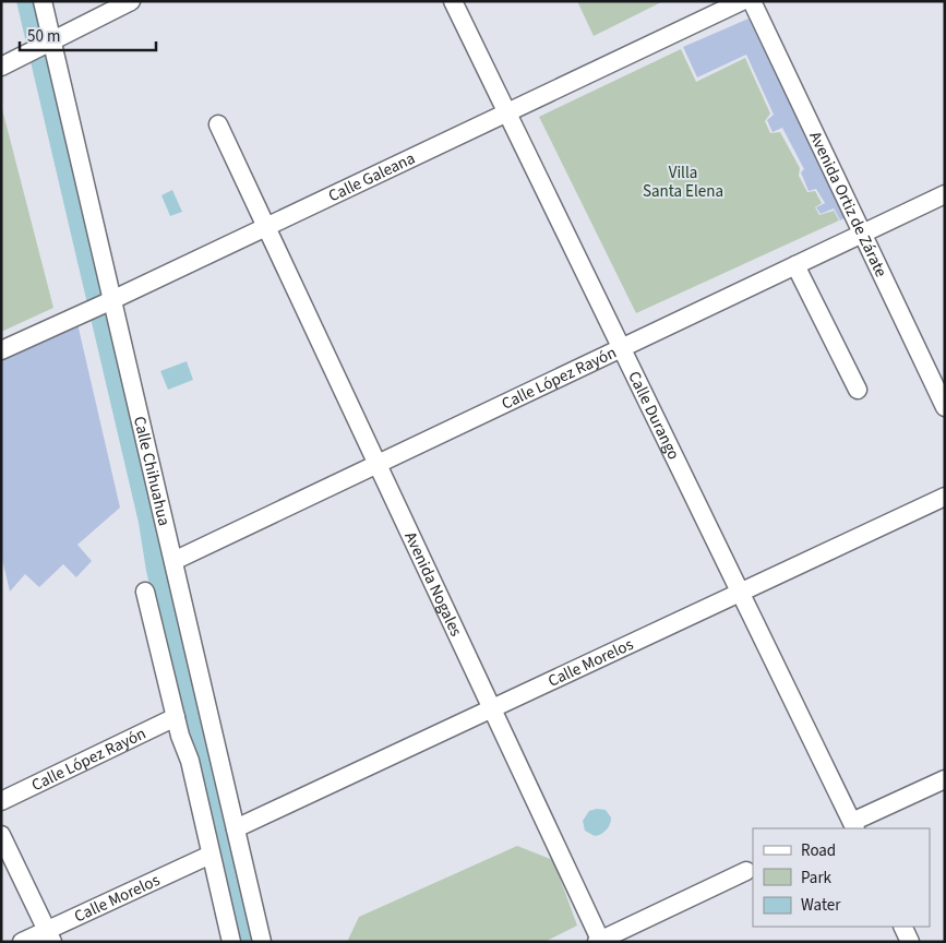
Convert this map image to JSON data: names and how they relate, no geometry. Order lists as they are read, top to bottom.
{
  "streets": {
    "street": [
      "Calle Galeana",
      "Avenida Ortiz de Zárate",
      "Calle López Rayón",
      "Calle Durango",
      "Calle Chihuahua",
      "Avenida Nogales",
      "Calle Morelos"
    ]
  },
  "crossings": [
    ["Calle Galeana", "Calle Durango"],
    ["Calle Galeana", "Calle Chihuahua"],
    ["Calle Galeana", "Avenida Nogales"],
    ["Avenida Ortiz de Zárate", "Calle López Rayón"],
    ["Calle López Rayón", "Calle Durango"],
    ["Calle López Rayón", "Calle Chihuahua"],
    ["Calle López Rayón", "Avenida Nogales"],
    ["Calle Durango", "Calle Morelos"],
    ["Calle Chihuahua", "Calle Morelos"],
    ["Avenida Nogales", "Calle Morelos"]
  ],
  "parks": ["Villa Santa Elena"],
  "legend": ["Road", "Park", "Water"],
  "scale_bar": "50 m"
}
